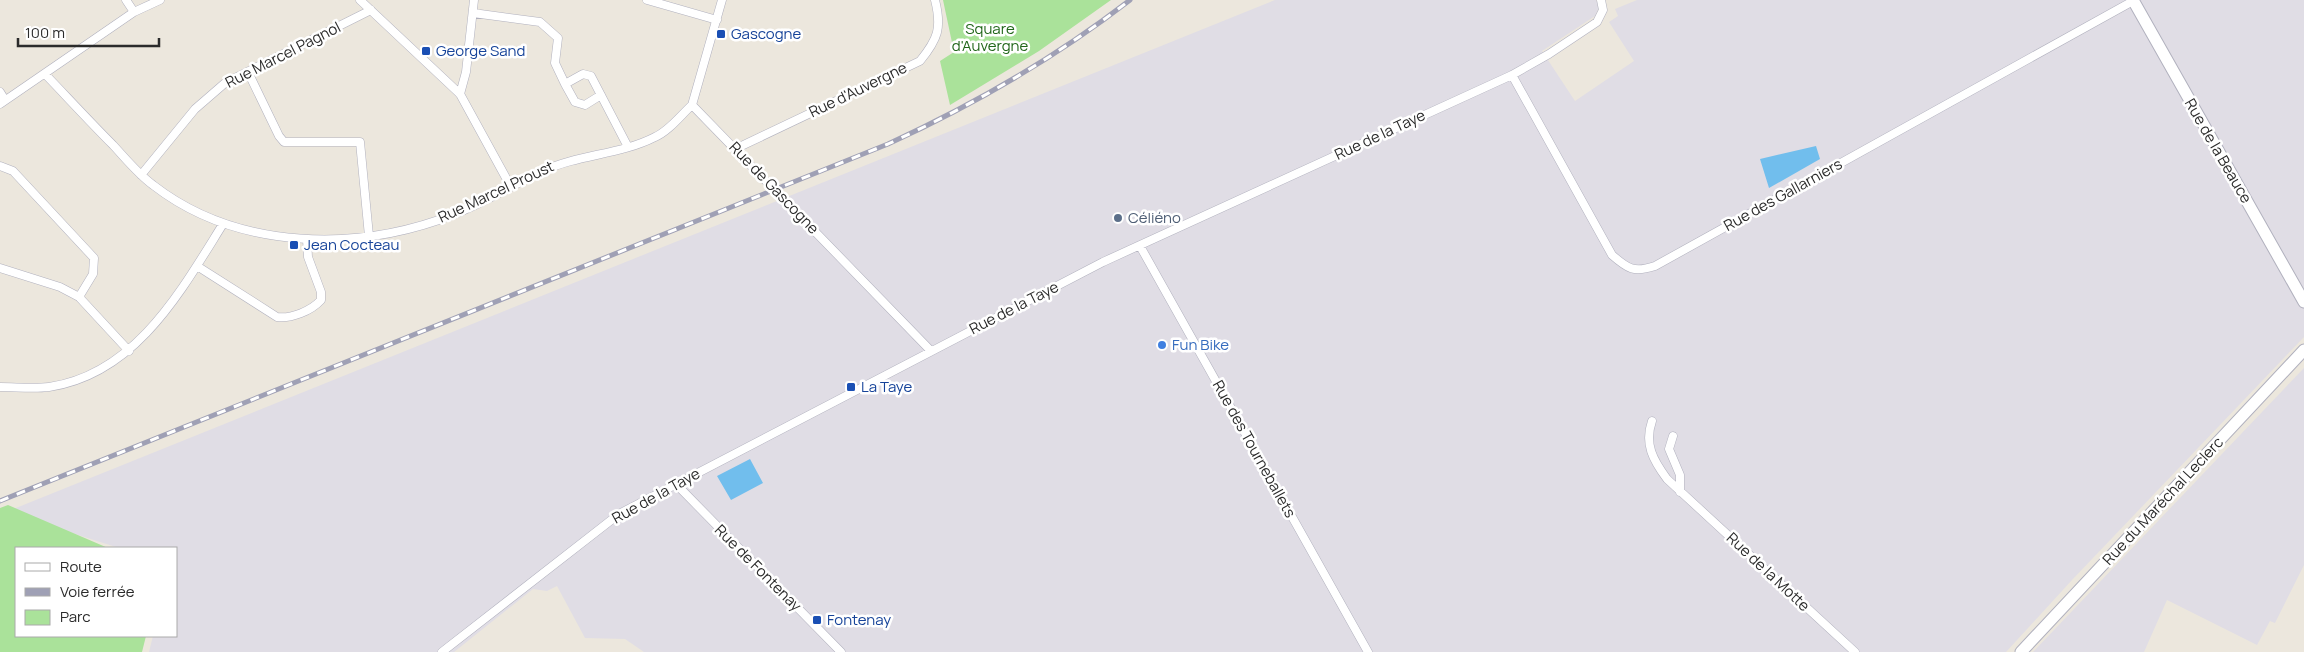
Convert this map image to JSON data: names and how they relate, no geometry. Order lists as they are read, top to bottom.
{
  "streets": {
    "main road": ["Rue de la Beauce", "Rue du Maréchal Leclerc"],
    "street": [
      "Rue Marcel Pagnol",
      "Rue d'Auvergne",
      "Rue de la Taye",
      "Rue de Gascogne",
      "Rue Marcel Proust",
      "Rue des Gallarniers",
      "Rue des Tourneballets",
      "Rue de Fontenay",
      "Rue de la Motte"
    ]
  },
  "crossings": [
    ["Rue Marcel Pagnol", "Rue Marcel Proust"],
    ["Rue d'Auvergne", "Rue de Gascogne"],
    ["Rue de la Taye", "Rue de Gascogne"],
    ["Rue de la Taye", "Rue des Gallarniers"],
    ["Rue de la Taye", "Rue des Tourneballets"],
    ["Rue de la Taye", "Rue de Fontenay"],
    ["Rue de la Beauce", "Rue des Gallarniers"],
    ["Rue de Gascogne", "Rue Marcel Proust"]
  ],
  "parks": ["Square d'Auvergne"],
  "places": {
    "transit": [
      "Gascogne",
      "George Sand",
      "Jean Cocteau",
      "La Taye",
      "Fontenay"
    ],
    "other": ["Céliéno", "Fun Bike"]
  },
  "legend": ["Route", "Voie ferrée", "Parc"],
  "scale_bar": "100 m"
}
